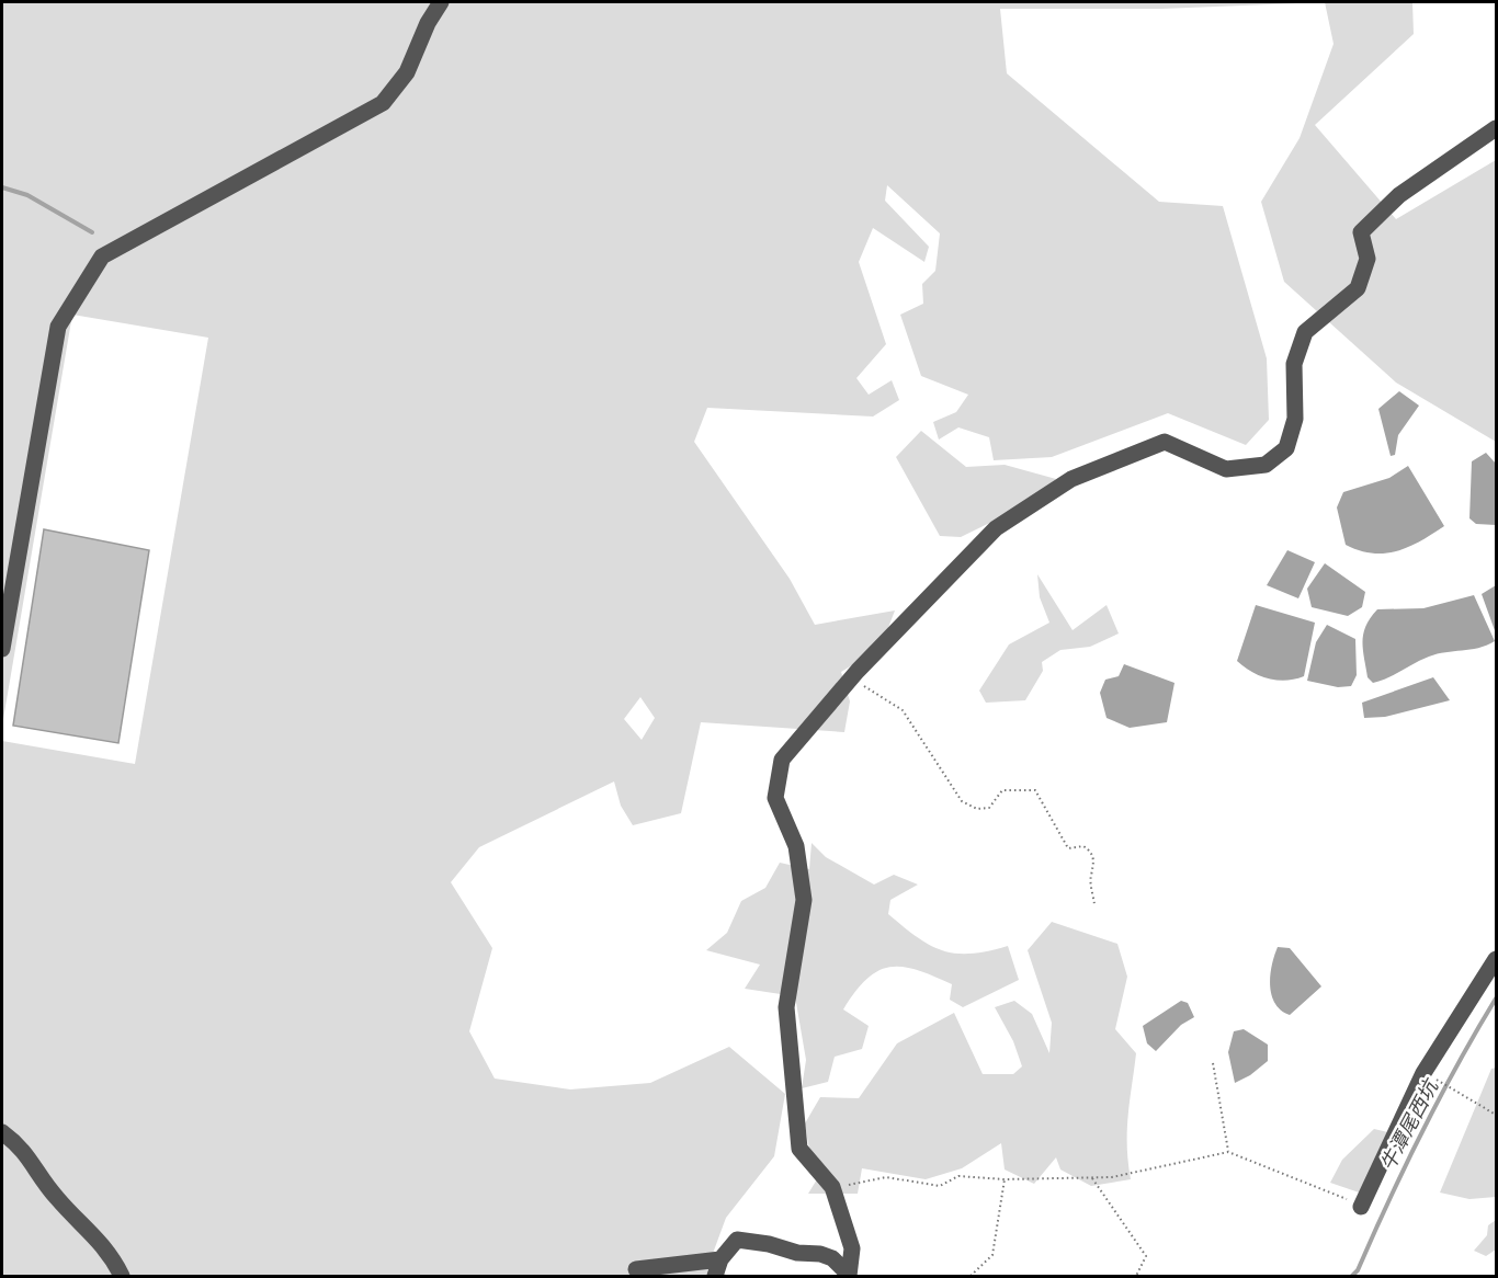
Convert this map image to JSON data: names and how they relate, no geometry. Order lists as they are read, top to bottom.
{
  "water": ["牛潭尾西坑"]
}
